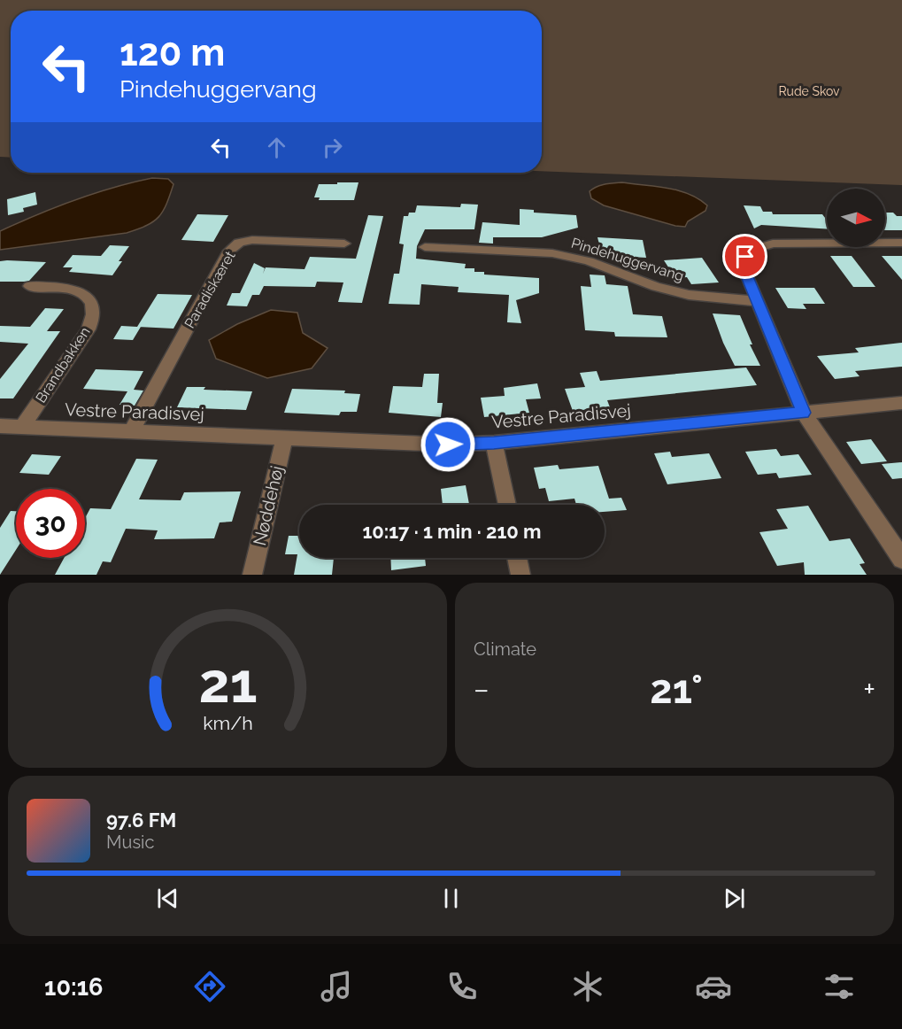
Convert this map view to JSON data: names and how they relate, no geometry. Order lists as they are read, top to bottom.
{
  "streets": {
    "street": [
      "Pindehuggervang",
      "Paradiskæret",
      "Brandbakken",
      "Vestre Paradisvej",
      "Nøddehøj"
    ]
  },
  "crossings": [
    ["Paradiskæret", "Vestre Paradisvej"],
    ["Brandbakken", "Vestre Paradisvej"],
    ["Vestre Paradisvej", "Nøddehøj"]
  ],
  "parks": ["Rude Skov"],
  "north": "right",
  "page": {
    "turn": ["120 m", "Pindehuggervang"],
    "limit": "30",
    "trip": "10:17 · 1 min · 210 m",
    "tile": "Climate",
    "heat": ["−", "21°", "+"],
    "song": ["97.6 FM", "Music"],
    "tabs": "10:16",
    "gauge": ["21", "km/h"]
  }
}
